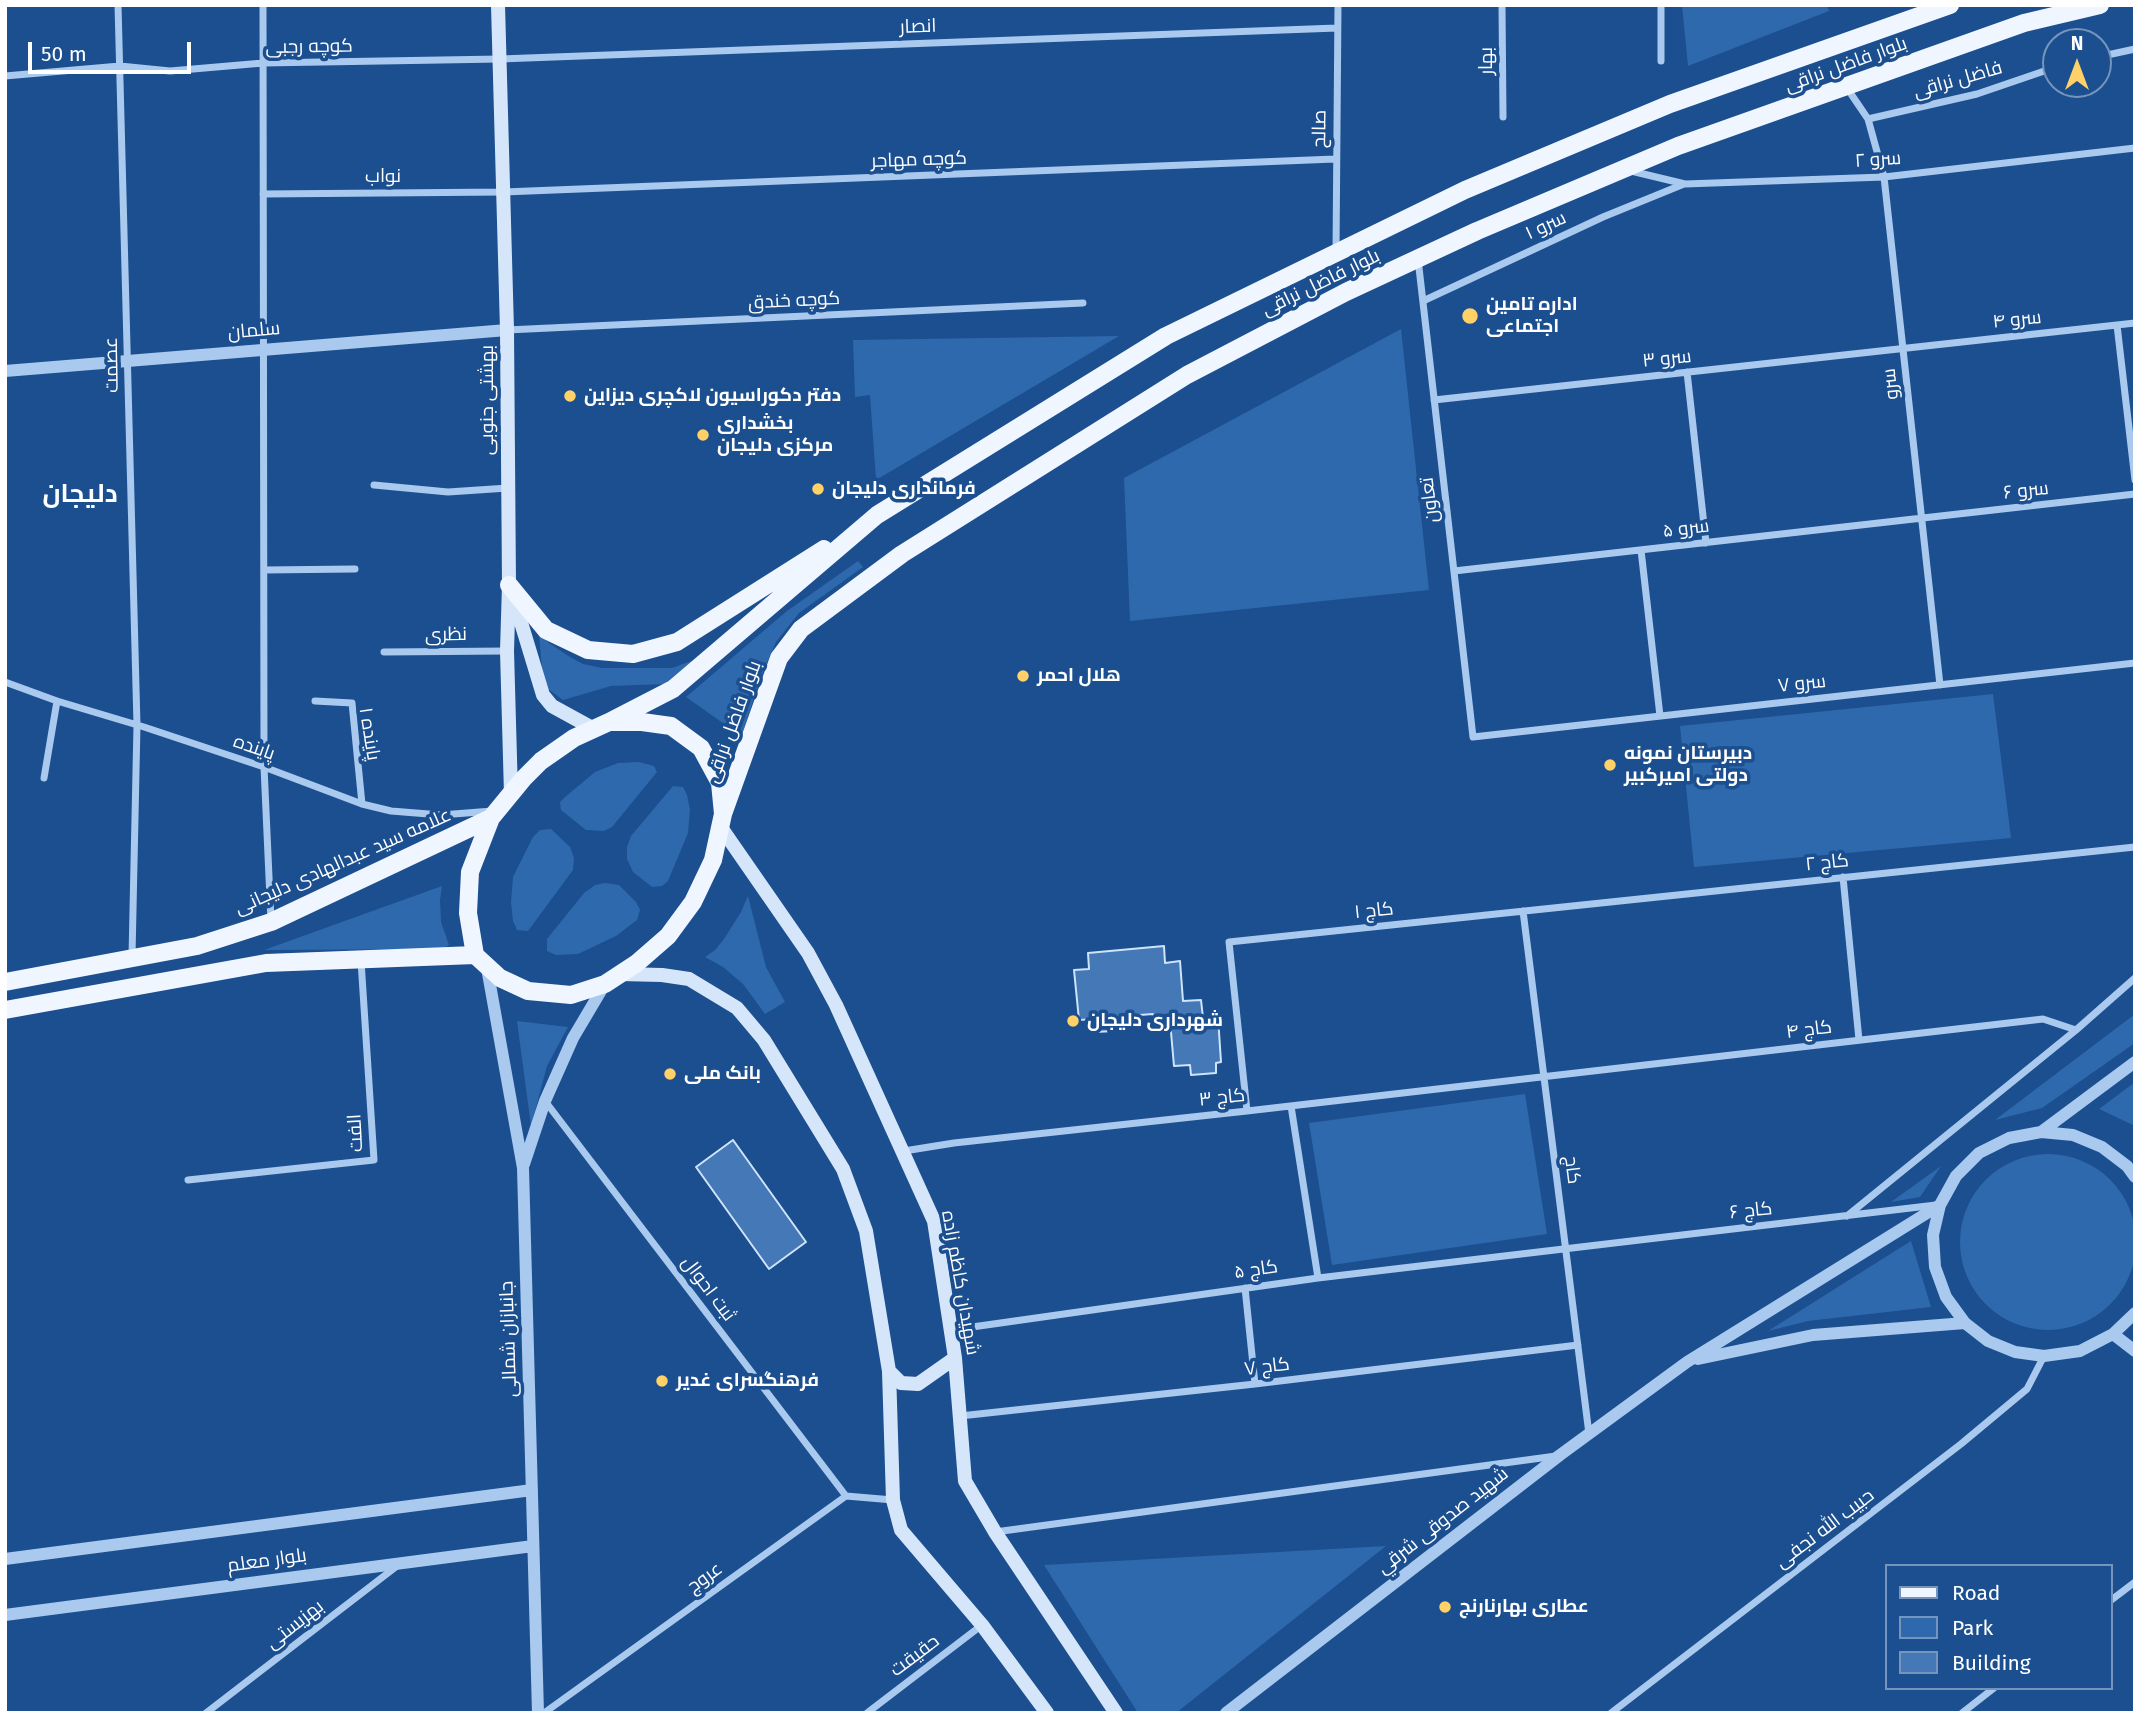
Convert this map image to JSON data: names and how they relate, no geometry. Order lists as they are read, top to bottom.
{
  "streets": {
    "main road": [
      "بلوار فاضل نراقی",
      "بهشتی جنوبی",
      "علامه سید عبدالهادی دلیجانی",
      "شهیدان کاظم زاده"
    ],
    "street": [
      "انصار",
      "کوچه رجبی",
      "بهار",
      "فاضل نراقی",
      "صالح",
      "کوچه مهاجر",
      "سرو ۲",
      "نواب",
      "سرو ۱",
      "کوچه خندق",
      "سرو ۴",
      "سلمان",
      "سرو ۳",
      "عصمت",
      "سرو",
      "سرو ۶",
      "تعاون",
      "سرو ۵",
      "نظری",
      "سرو ۷",
      "پاینده ۱",
      "پاینده",
      "کاج ۲",
      "کاج ۱",
      "کاج ۴",
      "کاج ۳",
      "الفت",
      "کاج",
      "کاج ۶",
      "کاج ۵",
      "ثبت احوال",
      "جانبازان شمالی",
      "کاج ۷",
      "شهید صدوقی شرقي",
      "حبیب الله نجفی",
      "بلوار معلم",
      "عروج",
      "بهزیستی",
      "حقیقت"
    ]
  },
  "crossings": [
    ["انصار", "کوچه رجبی"],
    ["انصار", "صالح"],
    ["انصار", "بهشتی جنوبی"],
    ["کوچه رجبی", "عصمت"],
    ["کوچه رجبی", "بهشتی جنوبی"],
    ["بلوار فاضل نراقی", "صالح"],
    ["بلوار فاضل نراقی", "سرو ۲"],
    ["بلوار فاضل نراقی", "سرو"],
    ["بلوار فاضل نراقی", "بهشتی جنوبی"],
    ["بلوار فاضل نراقی", "تعاون"],
    ["بلوار فاضل نراقی", "پاینده"],
    ["بلوار فاضل نراقی", "علامه سید عبدالهادی دلیجانی"],
    ["بلوار فاضل نراقی", "شهیدان کاظم زاده"],
    ["فاضل نراقی", "سرو"],
    ["صالح", "کوچه مهاجر"],
    ["کوچه مهاجر", "نواب"],
    ["کوچه مهاجر", "بهشتی جنوبی"],
    ["سرو ۲", "سرو ۱"],
    ["سرو ۲", "سرو"],
    ["نواب", "بهشتی جنوبی"],
    ["سرو ۱", "تعاون"],
    ["کوچه خندق", "سلمان"],
    ["کوچه خندق", "بهشتی جنوبی"],
    ["سرو ۴", "سرو ۳"],
    ["سرو ۴", "سرو"],
    ["سلمان", "عصمت"],
    ["سلمان", "بهشتی جنوبی"],
    ["سرو ۳", "سرو"],
    ["سرو ۳", "تعاون"],
    ["عصمت", "پاینده"],
    ["عصمت", "علامه سید عبدالهادی دلیجانی"],
    ["سرو", "سرو ۶"],
    ["سرو", "سرو ۵"],
    ["سرو", "سرو ۷"],
    ["بهشتی جنوبی", "نظری"],
    ["سرو ۶", "سرو ۵"],
    ["تعاون", "سرو ۵"],
    ["تعاون", "سرو ۷"],
    ["پاینده ۱", "پاینده"],
    ["پاینده", "علامه سید عبدالهادی دلیجانی"],
    ["کاج ۲", "کاج ۱"],
    ["کاج ۲", "کاج"],
    ["کاج ۱", "کاج ۳"],
    ["کاج ۱", "کاج"],
    ["کاج ۴", "کاج ۳"],
    ["کاج ۴", "کاج"],
    ["کاج ۳", "کاج"],
    ["کاج ۳", "شهیدان کاظم زاده"],
    ["کاج", "کاج ۶"],
    ["کاج", "کاج ۵"],
    ["کاج", "کاج ۷"],
    ["کاج", "شهید صدوقی شرقي"],
    ["کاج ۶", "کاج ۵"],
    ["کاج ۶", "شهید صدوقی شرقي"],
    ["کاج ۵", "شهیدان کاظم زاده"],
    ["شهیدان کاظم زاده", "کاج ۷"],
    ["ثبت احوال", "عروج"],
    ["جانبازان شمالی", "بلوار معلم"],
    ["بلوار معلم", "بهزیستی"]
  ],
  "districts": ["دلیجان"],
  "places": [
    "اداره تامین اجتماعی",
    "دفتر دکوراسیون لاکچری دیزاین",
    "بخشداری مرکزی دلیجان",
    "فرمانداری دلیجان",
    "هلال احمر",
    "دبیرستان نمونه دولتی امیرکبیر",
    "شهرداری دلیجان",
    "بانک ملی",
    "فرهنگسرای غدیر",
    "عطاری بهارنارنج"
  ],
  "legend": ["Road", "Park", "Building"],
  "scale_bar": "50 m",
  "north": "top"
}
